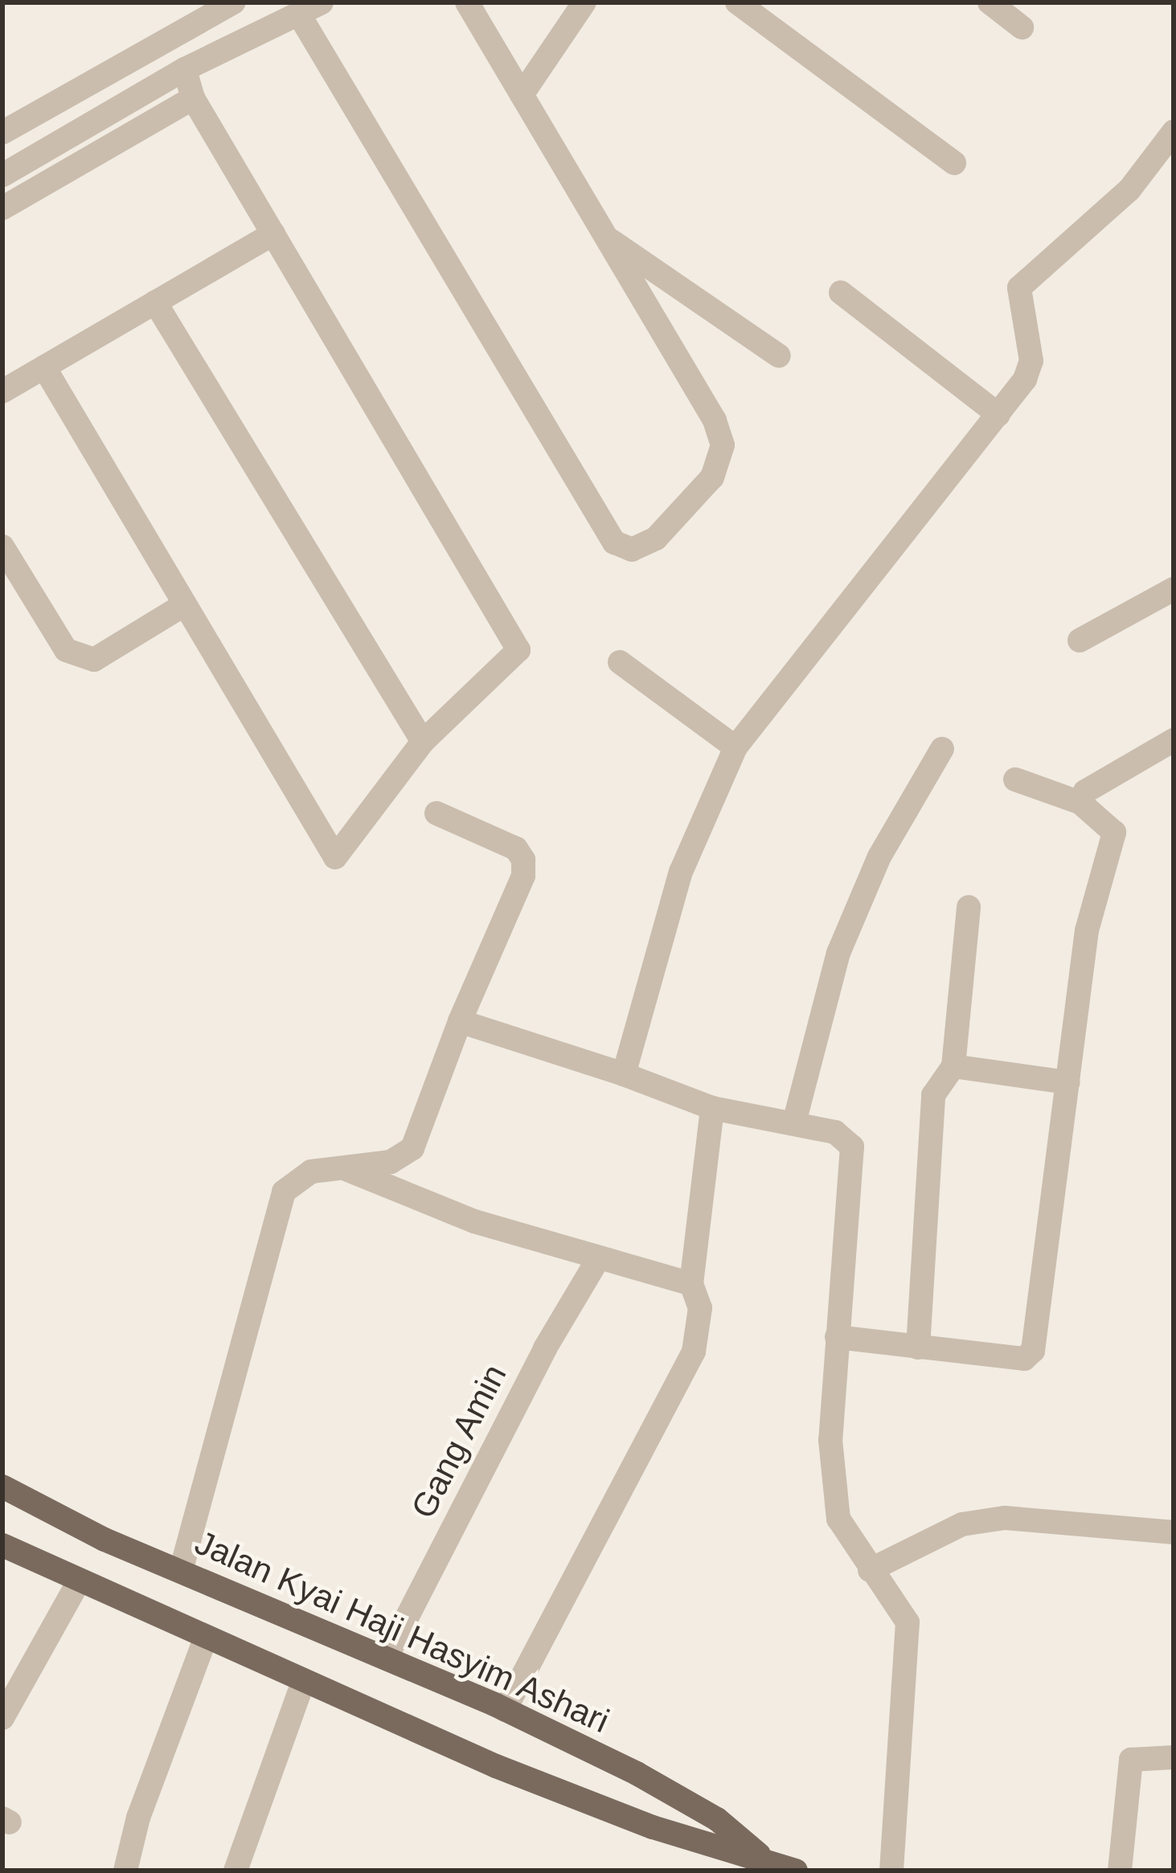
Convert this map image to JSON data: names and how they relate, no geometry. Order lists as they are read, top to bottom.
{
  "streets": {
    "main road": ["Jalan Kyai Haji Hasyim Ashari"],
    "street": ["Gang Amin"]
  },
  "crossings": [
    ["Gang Amin", "Jalan Kyai Haji Hasyim Ashari"]
  ]
}
